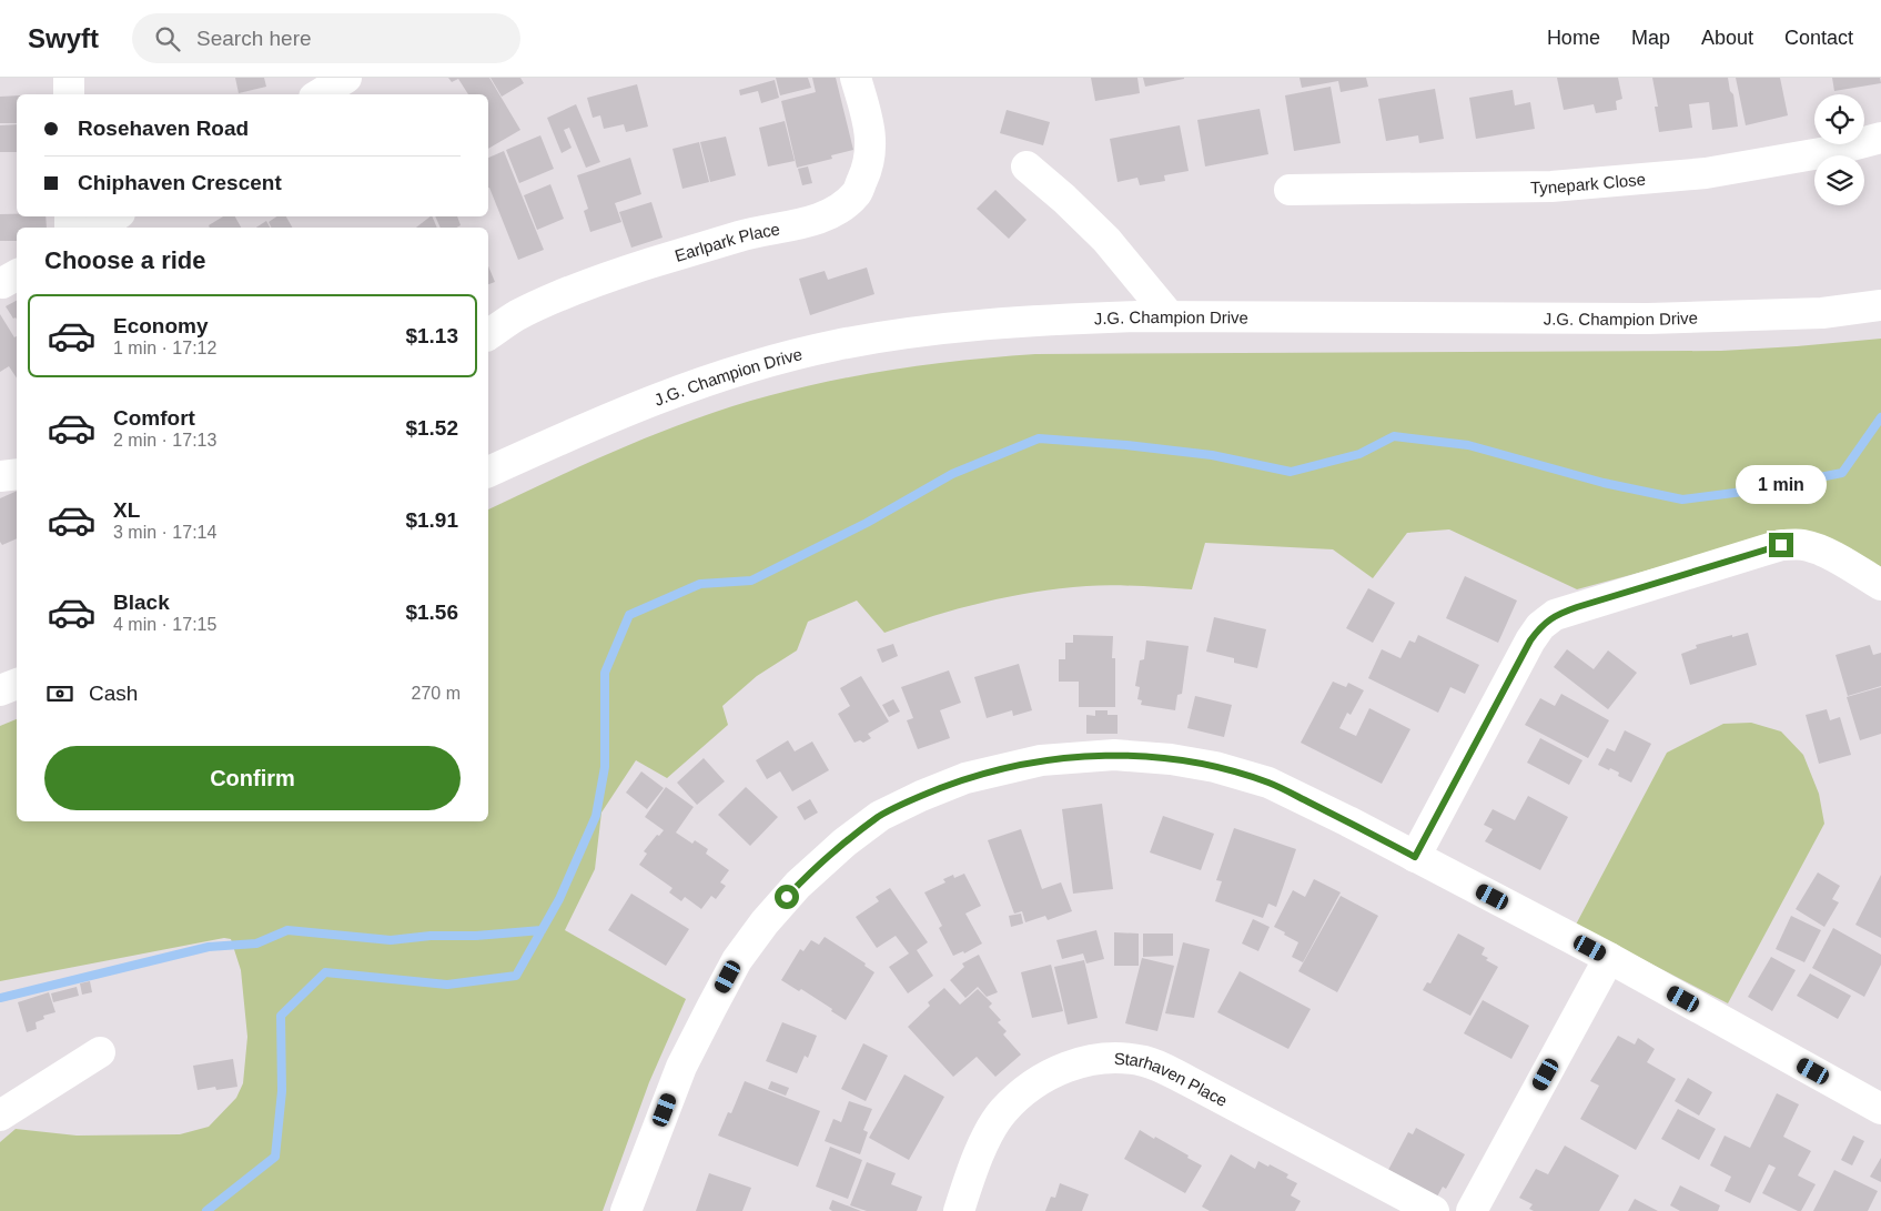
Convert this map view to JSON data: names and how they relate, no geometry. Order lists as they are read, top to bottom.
{
  "streets": {
    "street": [
      "Tynepark Close",
      "Earlpark Place",
      "J.G. Champion Drive",
      "Starhaven Place"
    ]
  },
  "page": {
    "header": "Swyft",
    "search": "Search here",
    "nav": [
      "Home",
      "Map",
      "About",
      "Contact"
    ],
    "banner": ["Rosehaven Road", "Chiphaven Crescent"],
    "heading": "Choose a ride",
    "list": [
      {
        "name": "Economy",
        "note": "1 min · 17:12",
        "value": "$1.13"
      },
      {
        "name": "Comfort",
        "note": "2 min · 17:13",
        "value": "$1.52"
      },
      {
        "name": "XL",
        "note": "3 min · 17:14",
        "value": "$1.91"
      },
      {
        "name": "Black",
        "note": "4 min · 17:15",
        "value": "$1.56"
      }
    ],
    "bubble": "1 min",
    "pay": ["Cash", "270 m"],
    "buttons": "Confirm"
  }
}
